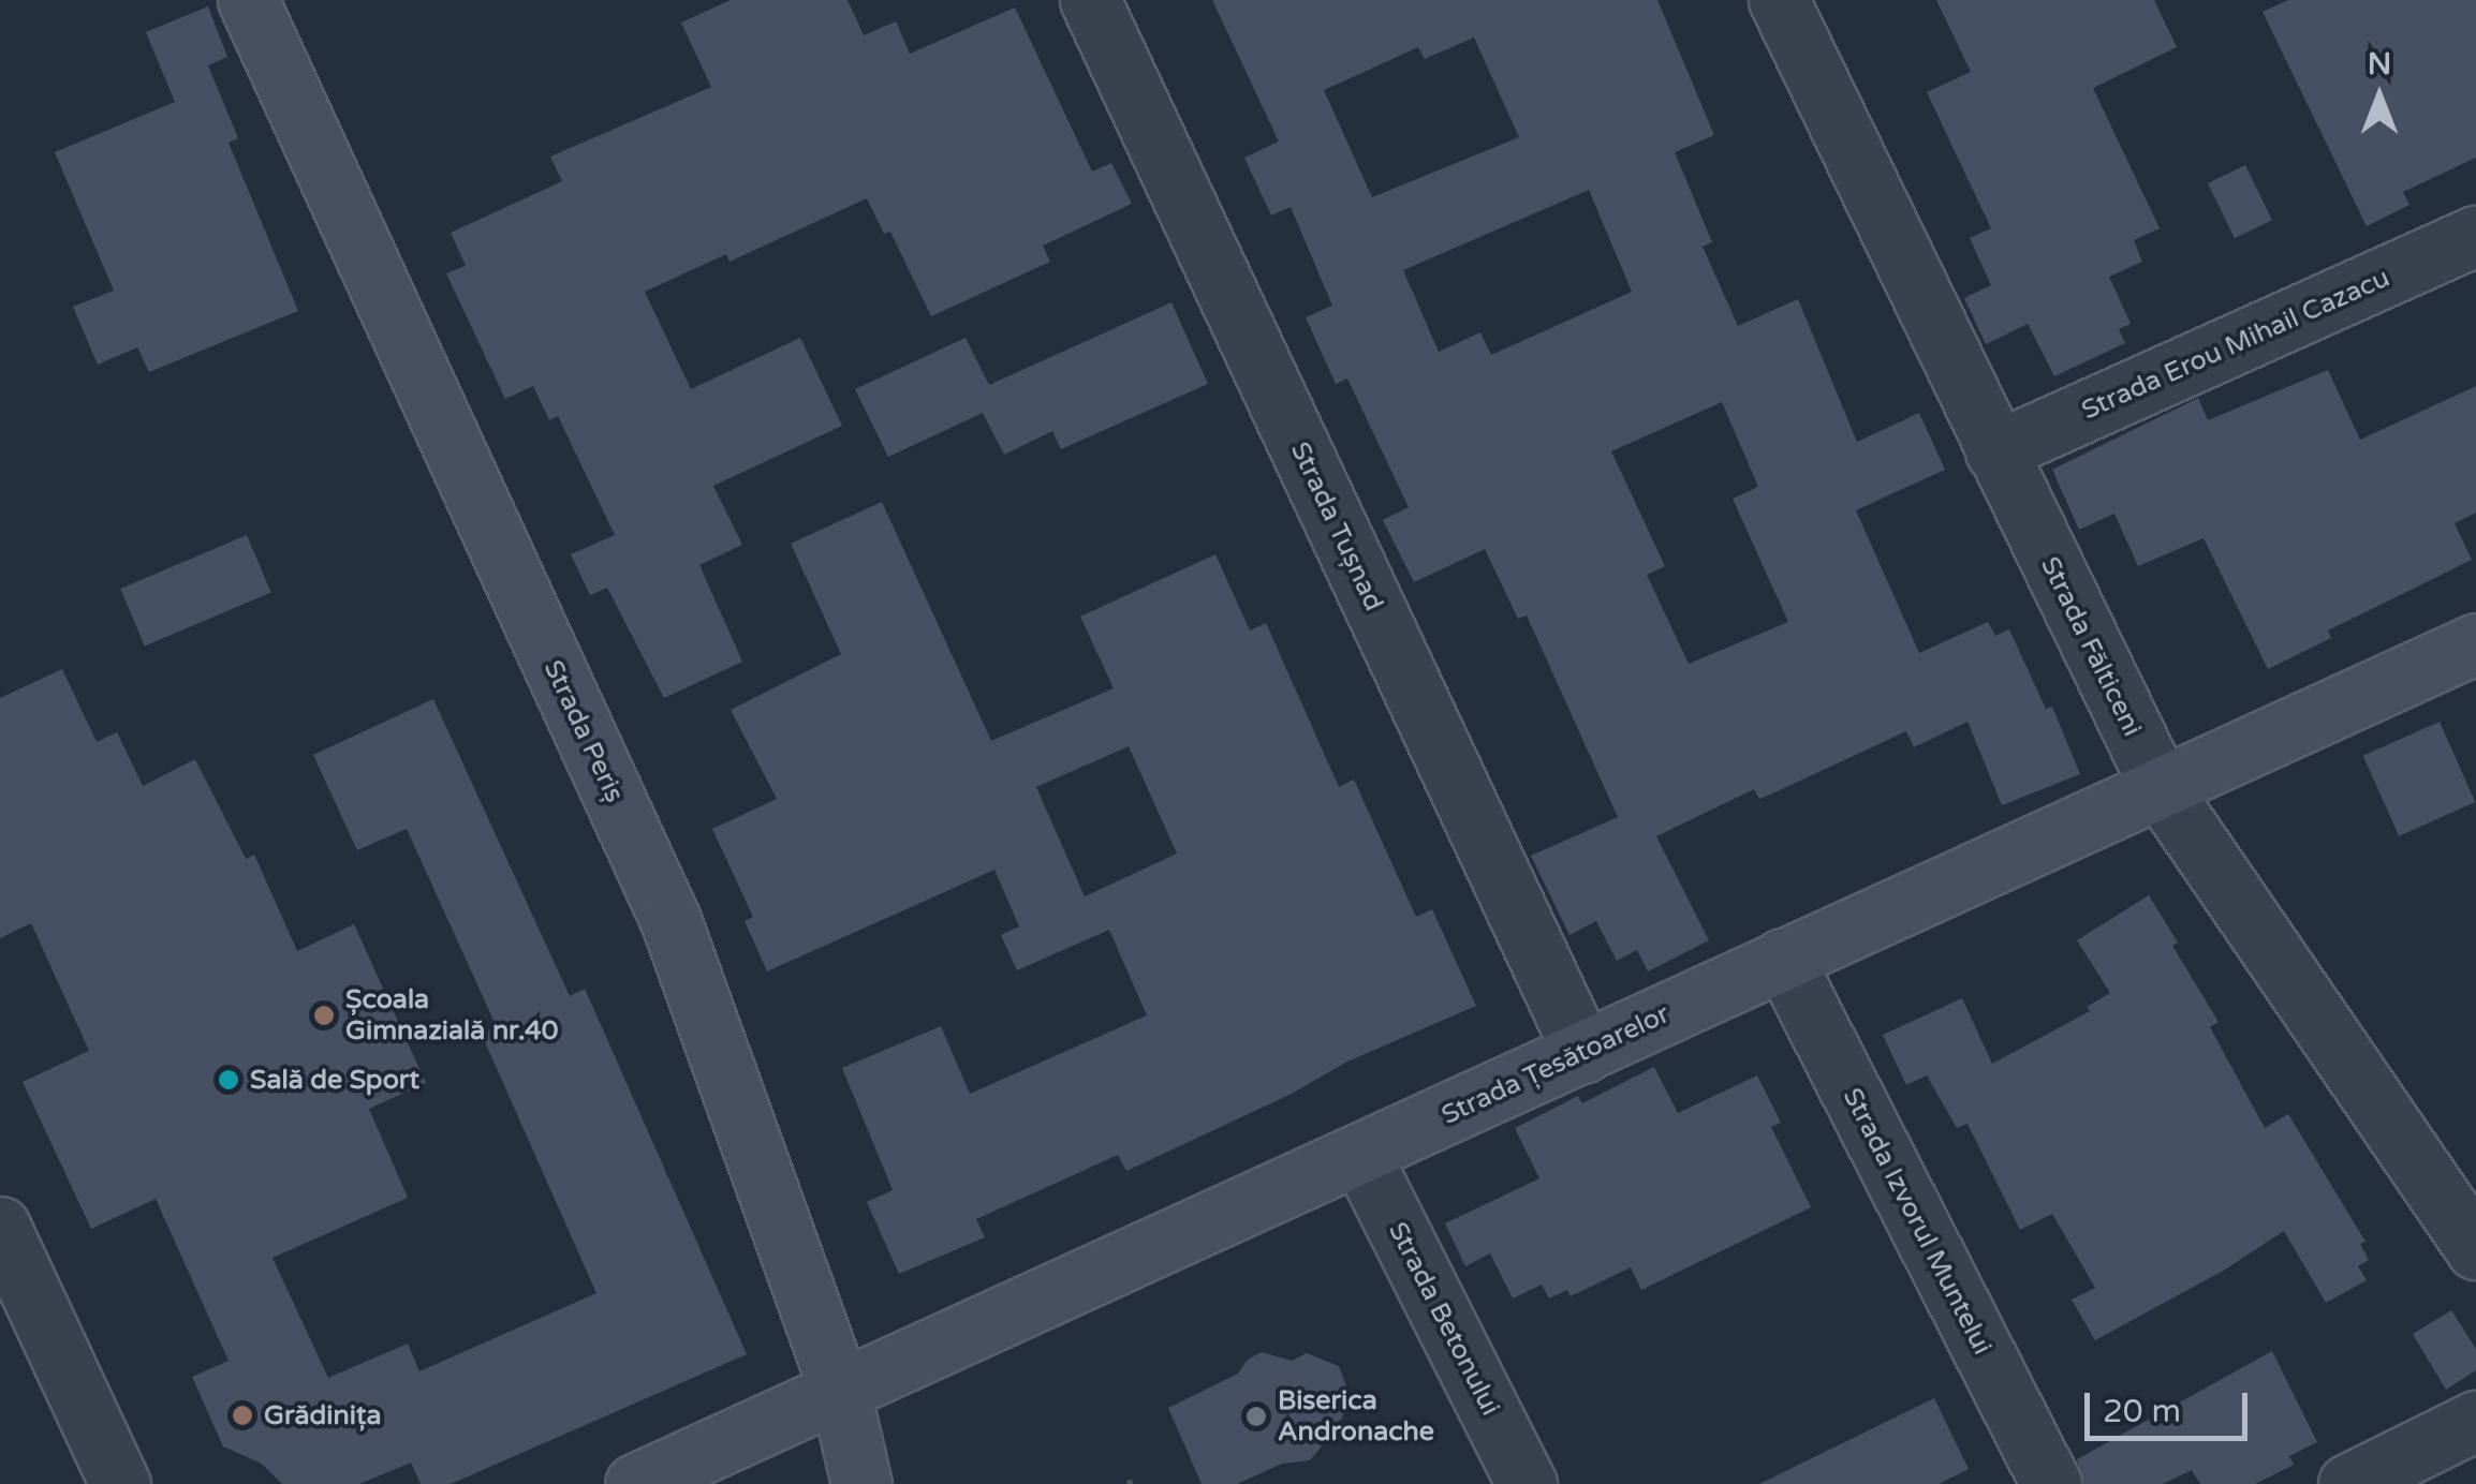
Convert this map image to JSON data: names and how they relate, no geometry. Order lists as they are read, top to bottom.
{
  "streets": {
    "street": [
      "Strada Erou Mihail Cazacu",
      "Strada Tușnad",
      "Strada Fălticeni",
      "Strada Periș",
      "Strada Țesătoarelor",
      "Strada Izvorul Muntelui",
      "Strada Betonului"
    ]
  },
  "crossings": [
    ["Strada Erou Mihail Cazacu", "Strada Fălticeni"],
    ["Strada Tușnad", "Strada Țesătoarelor"],
    ["Strada Fălticeni", "Strada Țesătoarelor"],
    ["Strada Periș", "Strada Țesătoarelor"],
    ["Strada Țesătoarelor", "Strada Izvorul Muntelui"],
    ["Strada Țesătoarelor", "Strada Betonului"]
  ],
  "places": [
    "Școala Gimnazială nr.40",
    "Sală de Sport",
    "Grădinița",
    "Biserica Andronache"
  ],
  "scale_bar": "20 m",
  "north": "top"
}
